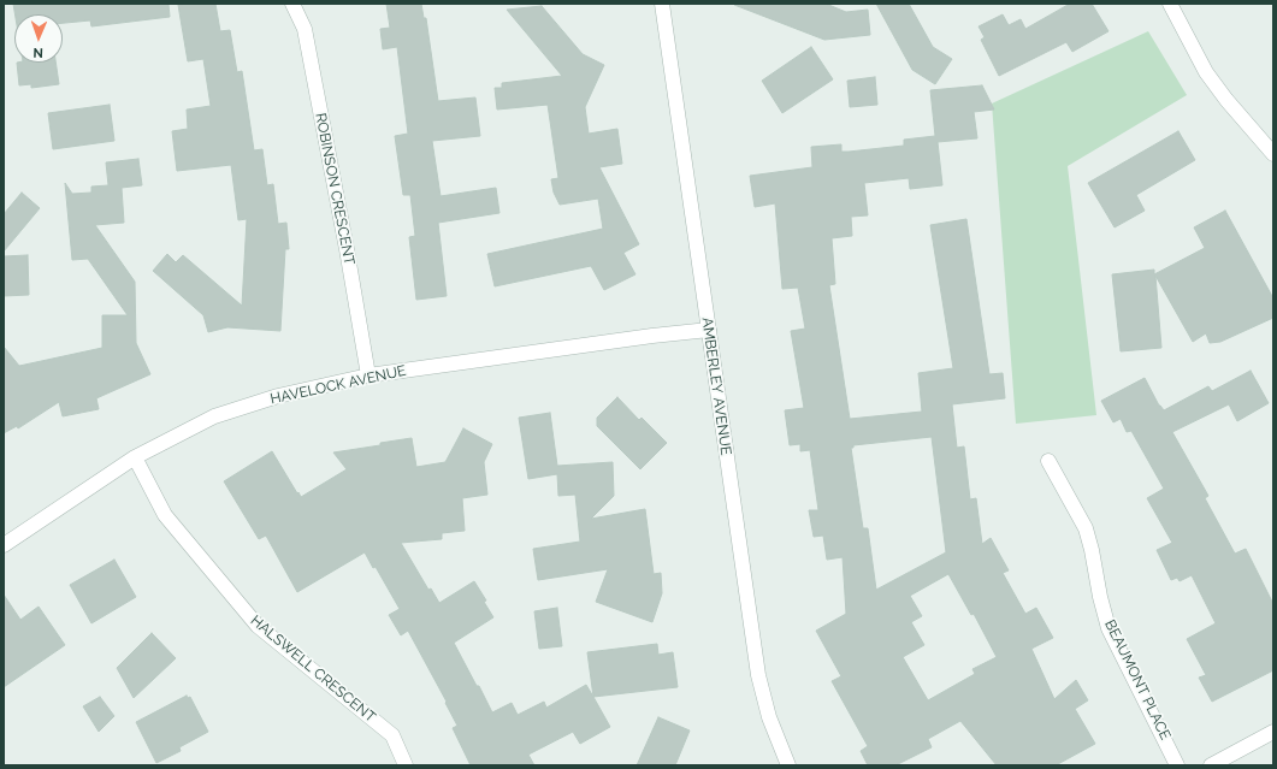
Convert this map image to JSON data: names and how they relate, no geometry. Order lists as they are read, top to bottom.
{
  "streets": {
    "street": [
      "ROBINSON CRESCENT",
      "HAVELOCK AVENUE",
      "AMBERLEY AVENUE",
      "HALSWELL CRESCENT",
      "BEAUMONT PLACE"
    ]
  },
  "crossings": [
    ["ROBINSON CRESCENT", "HAVELOCK AVENUE"],
    ["HAVELOCK AVENUE", "AMBERLEY AVENUE"],
    ["HAVELOCK AVENUE", "HALSWELL CRESCENT"]
  ],
  "north": "bottom"
}
